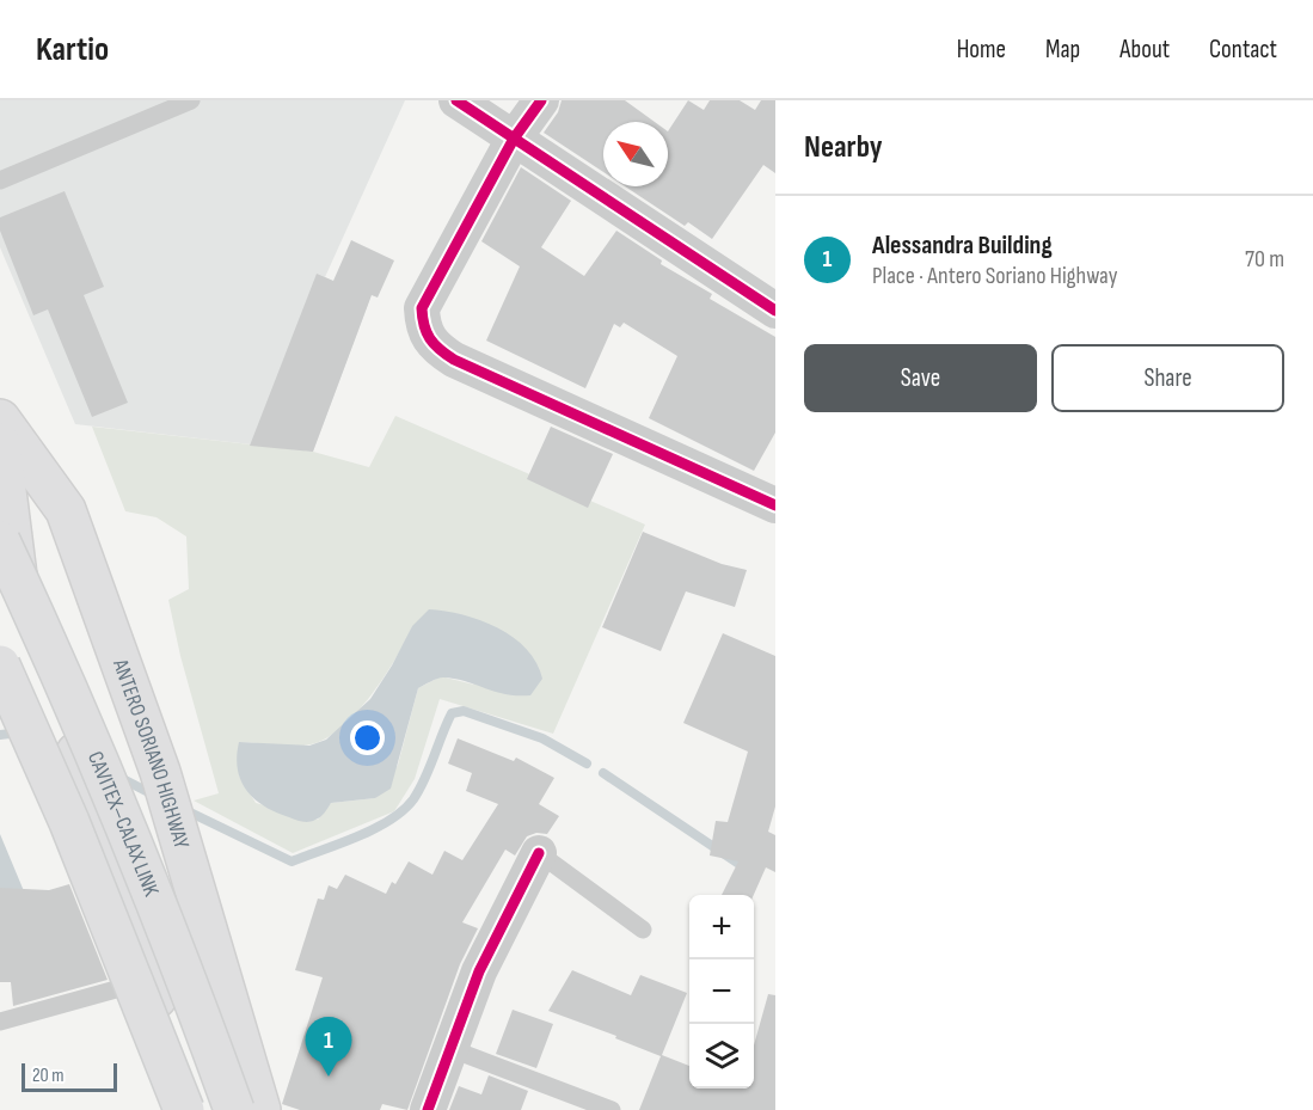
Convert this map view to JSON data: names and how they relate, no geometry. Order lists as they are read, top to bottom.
{
  "streets": {
    "main road": ["ANTERO SORIANO HIGHWAY", "CAVITEX–CALAX LINK"]
  },
  "scale_bar": "20 m",
  "north": "top left",
  "page": {
    "header": "Kartio",
    "nav": [
      "Home",
      "Map",
      "About",
      "Contact"
    ],
    "heading": "Nearby",
    "list": [
      {
        "mark": "1",
        "name": "Alessandra Building",
        "note": "Place · Antero Soriano Highway",
        "value": "70 m"
      }
    ],
    "buttons": ["Save", "Share"],
    "map_buttons": ["+", "−"],
    "pins": "1",
    "scale": "20 m"
  }
}
